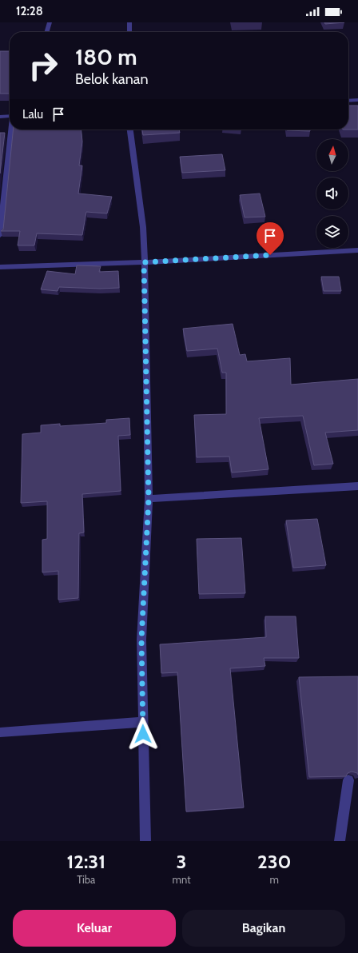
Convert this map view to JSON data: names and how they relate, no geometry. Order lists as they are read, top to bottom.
{
  "north": "top",
  "page": {
    "status": "12:28",
    "turn": ["180 m", "Belok kanan"],
    "then": "Lalu",
    "eta": [
      "12:31",
      "Tiba",
      "3",
      "mnt",
      "230",
      "m"
    ],
    "buttons": ["Keluar", "Bagikan"]
  }
}
